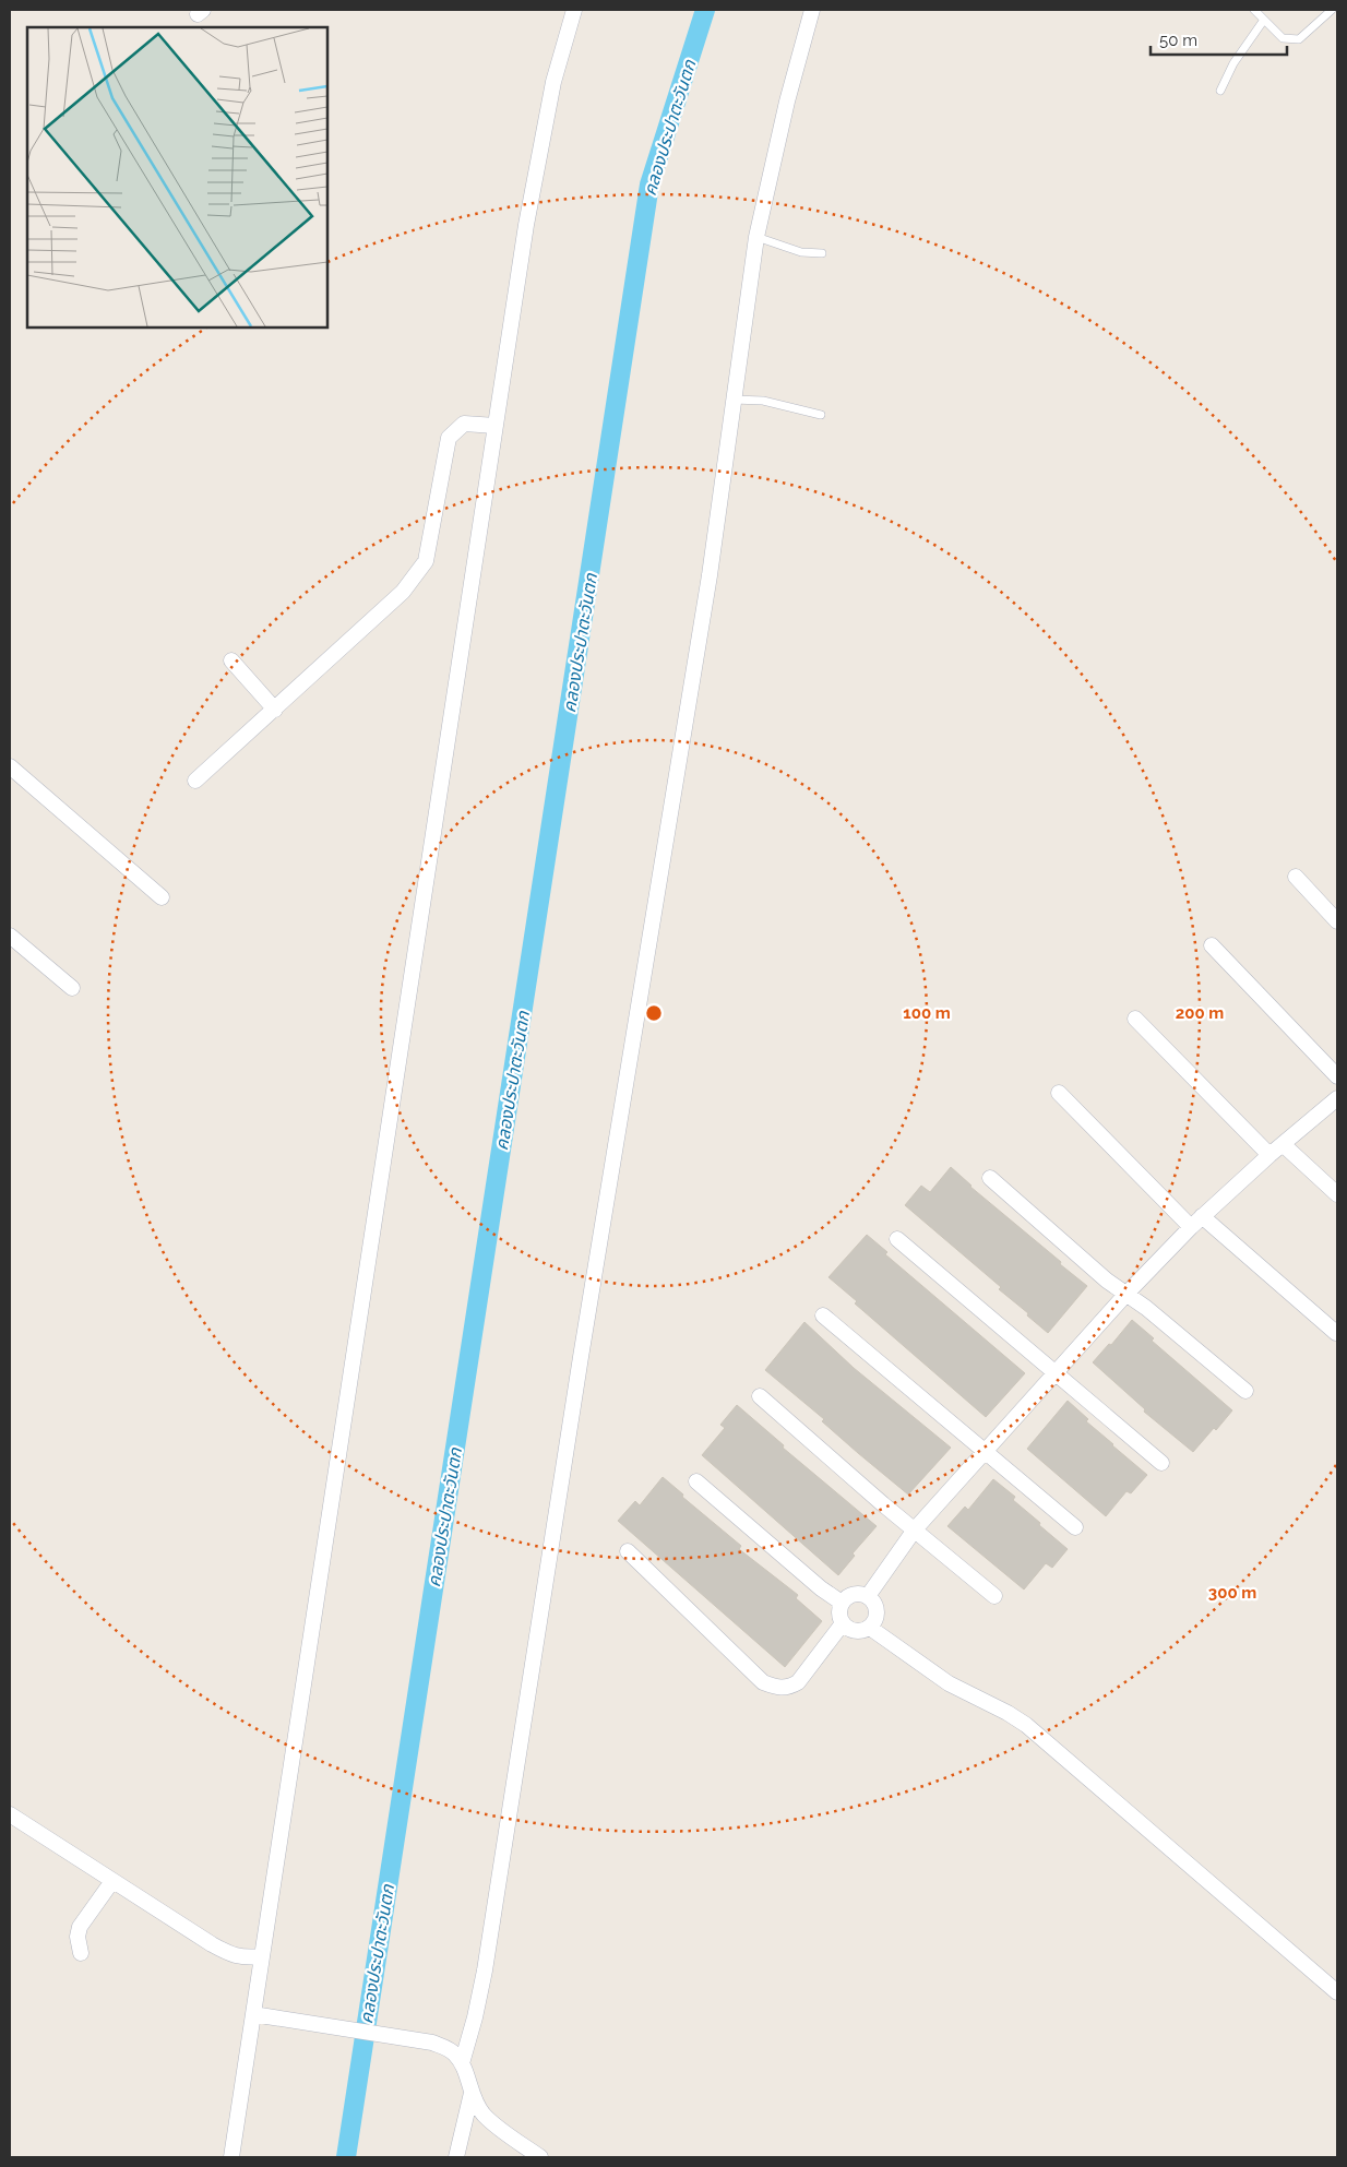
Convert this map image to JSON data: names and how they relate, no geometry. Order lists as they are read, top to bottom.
{
  "water": ["คลองประปาตะวันตก"],
  "scale_bar": "50 m",
  "rings": ["100 m", "200 m", "300 m"]
}
